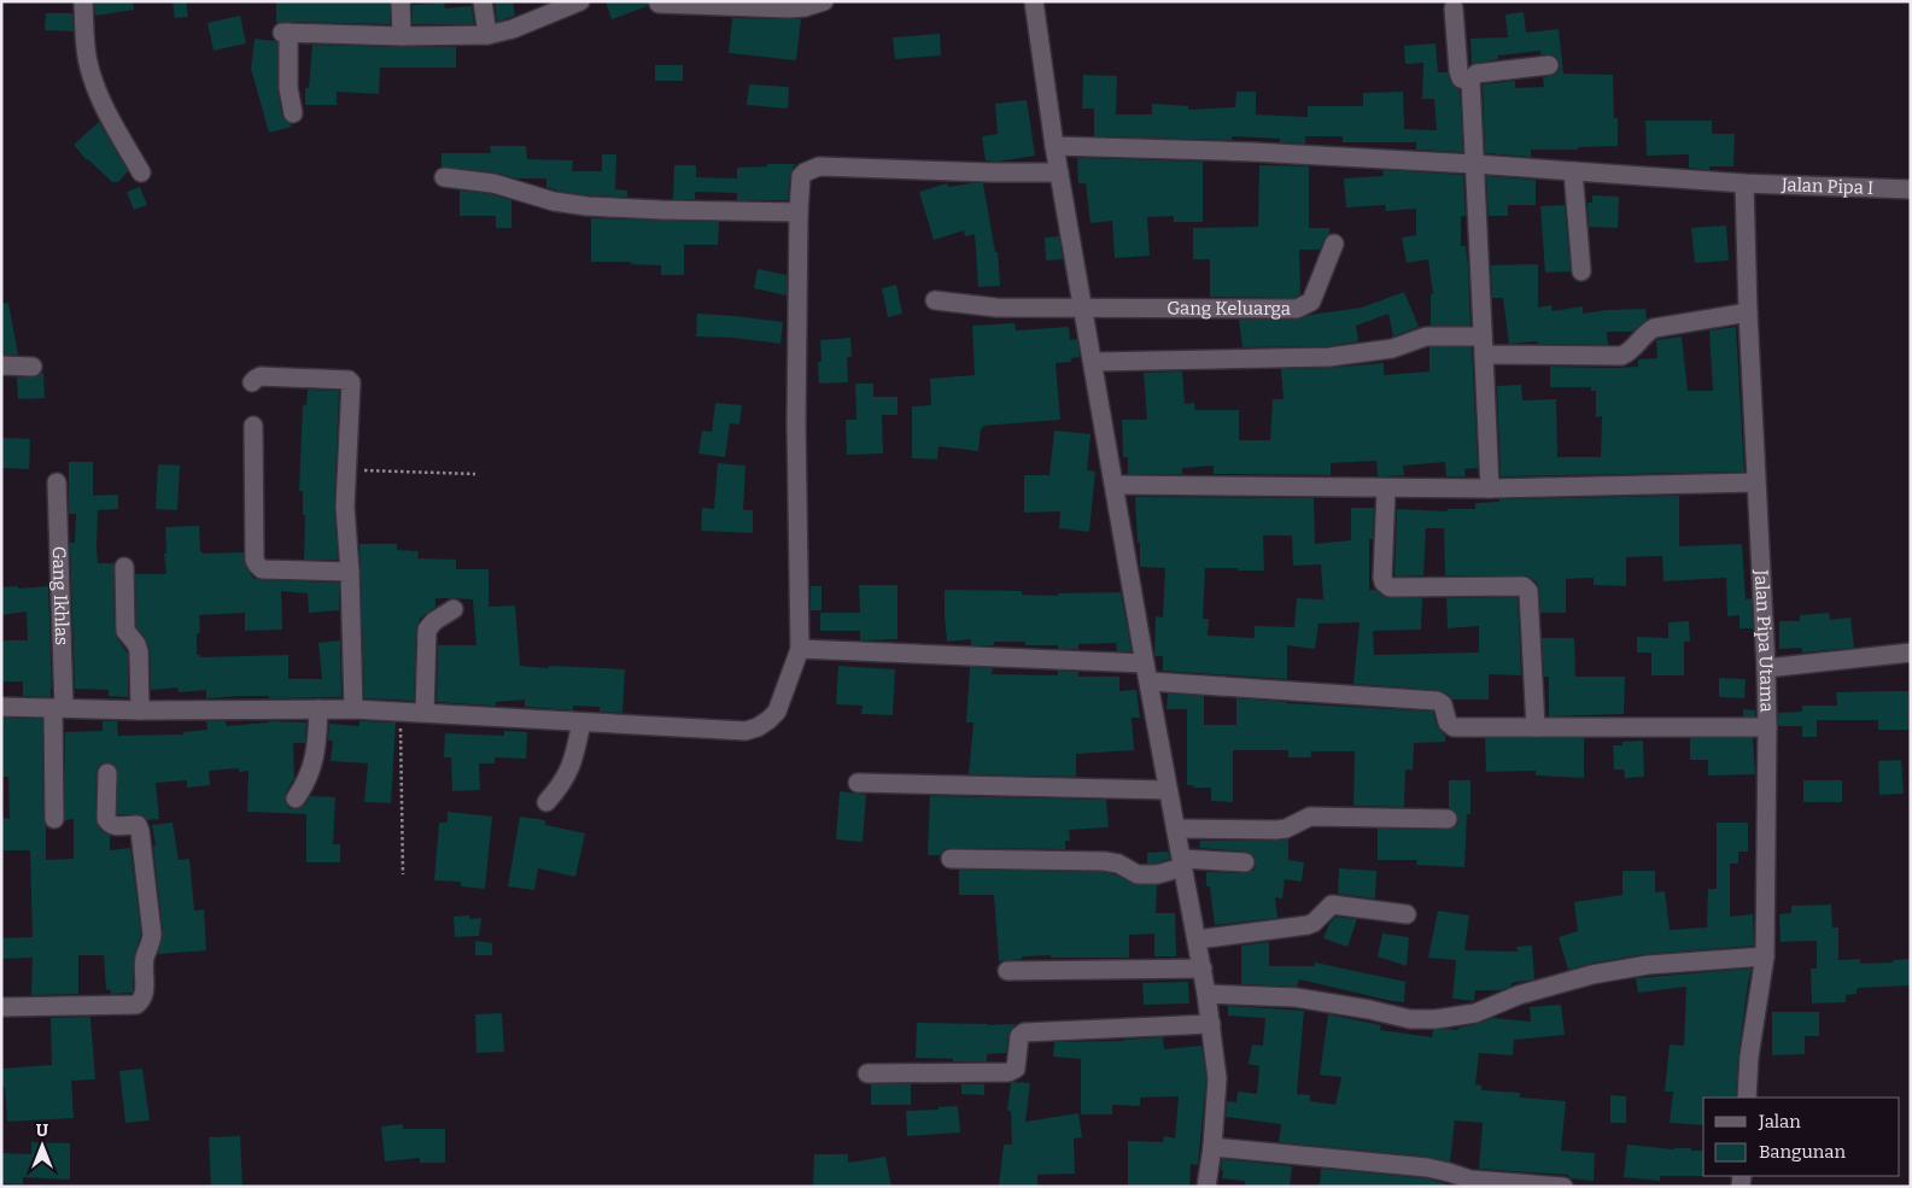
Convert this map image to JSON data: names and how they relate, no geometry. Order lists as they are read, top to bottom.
{
  "streets": {
    "street": [
      "Jalan Pipa I",
      "Gang Keluarga",
      "Gang Ikhlas",
      "Jalan Pipa Utama"
    ]
  },
  "crossings": [
    ["Jalan Pipa I", "Jalan Pipa Utama"]
  ],
  "legend": ["Jalan", "Bangunan"],
  "north": "top"
}
